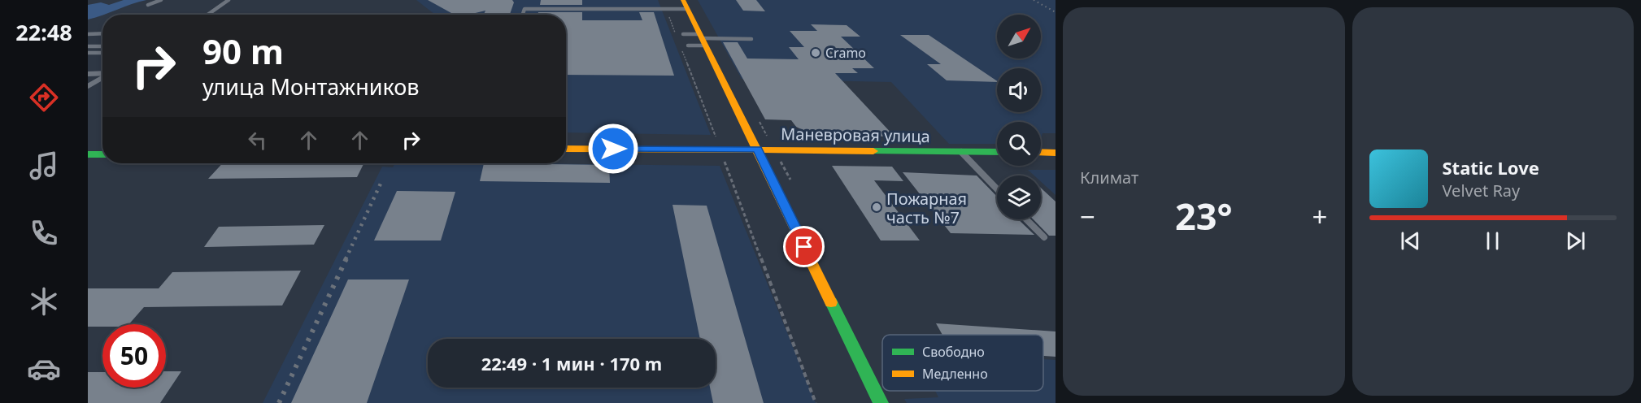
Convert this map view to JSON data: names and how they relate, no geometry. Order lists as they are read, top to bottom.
{
  "streets": {
    "street": ["Маневровая улица"]
  },
  "places": ["Cramo", "Пожарная часть №7"],
  "legend": ["Свободно", "Медленно"],
  "north": "top right",
  "page": {
    "tabs": "22:48",
    "tile": "Климат",
    "turn": ["90 m", "улица Монтажников"],
    "song": ["Static Love", "Velvet Ray"],
    "heat": ["−", "23°", "+"],
    "limit": "50",
    "trip": "22:49 · 1 мин · 170 m"
  }
}
